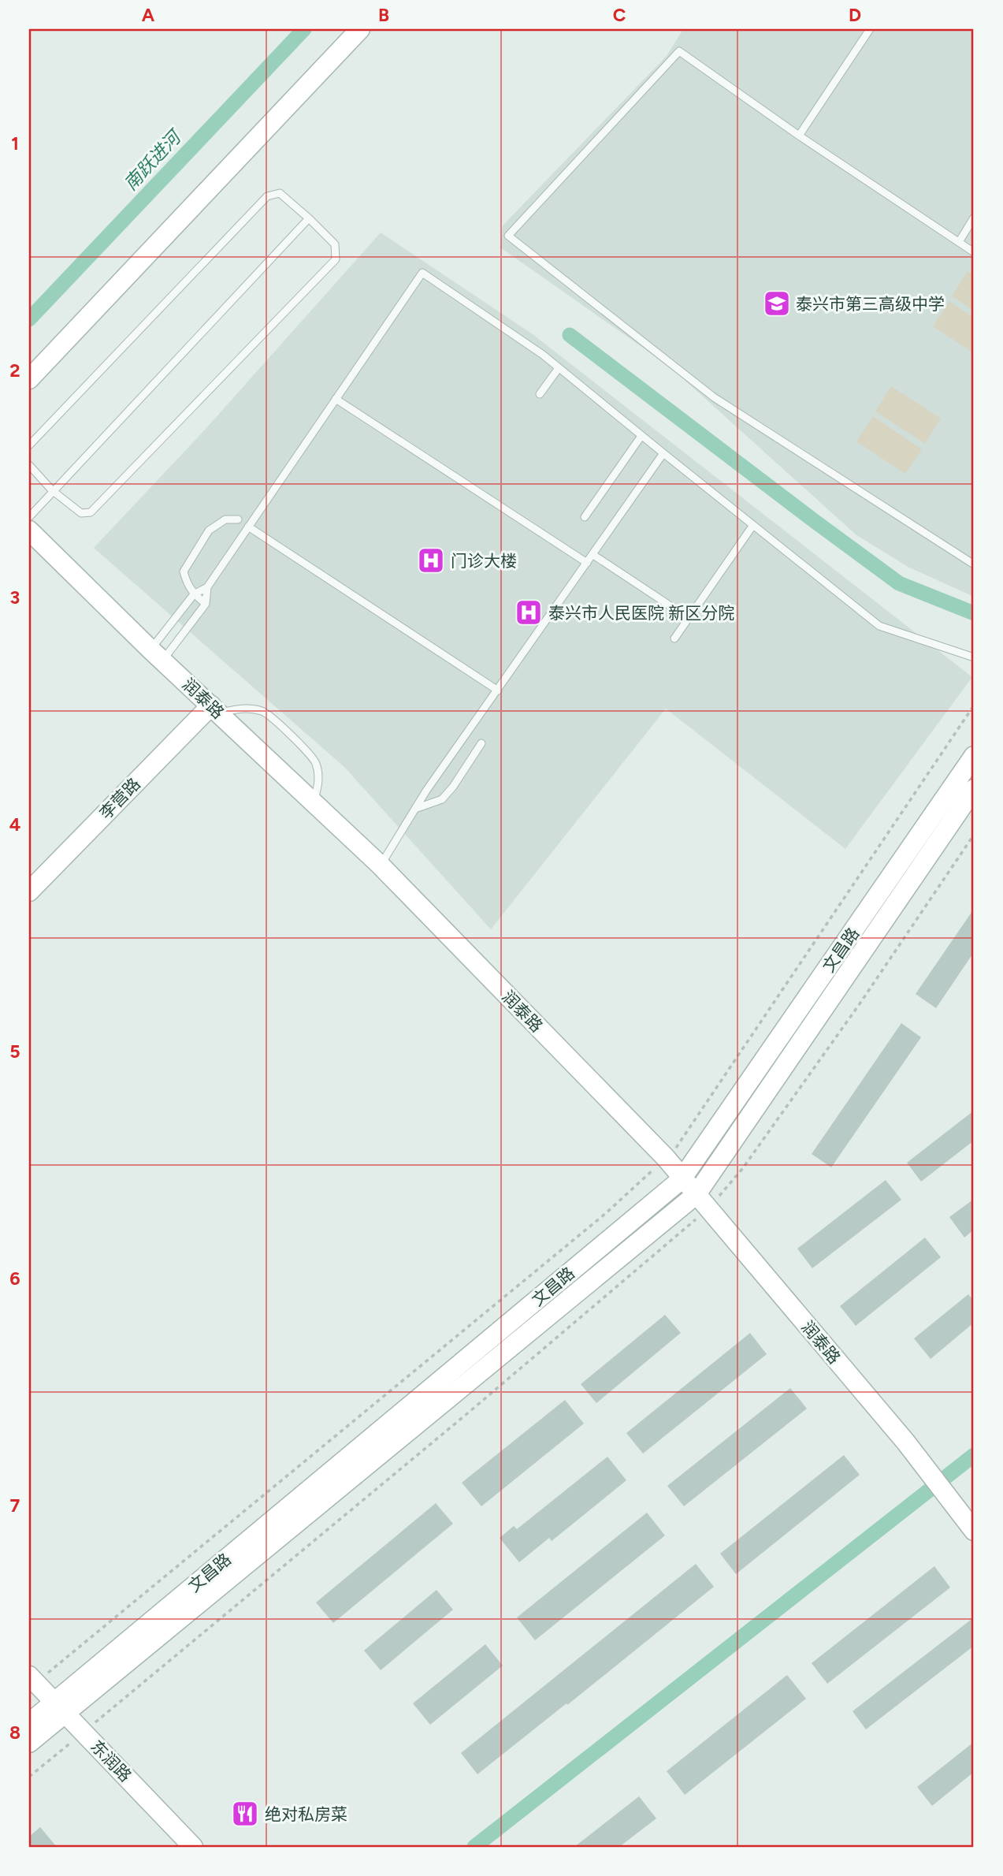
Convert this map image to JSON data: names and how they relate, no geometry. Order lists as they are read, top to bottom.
{
  "streets": {
    "main road": [
      "润泰路",
      "李营路",
      "文昌路",
      "东润路"
    ]
  },
  "crossings": [
    ["润泰路", "李营路"],
    ["润泰路", "文昌路"],
    ["文昌路", "东润路"]
  ],
  "water": ["南跃进河"],
  "places": {
    "school or university": ["泰兴市第三高级中学"],
    "hospital": ["门诊大楼", "泰兴市人民医院 新区分院"],
    "restaurant": ["绝对私房菜"]
  },
  "grid": {
    "columns": [
      "A",
      "B",
      "C",
      "D"
    ],
    "rows": [
      "1",
      "2",
      "3",
      "4",
      "5",
      "6",
      "7",
      "8"
    ]
  }
}
